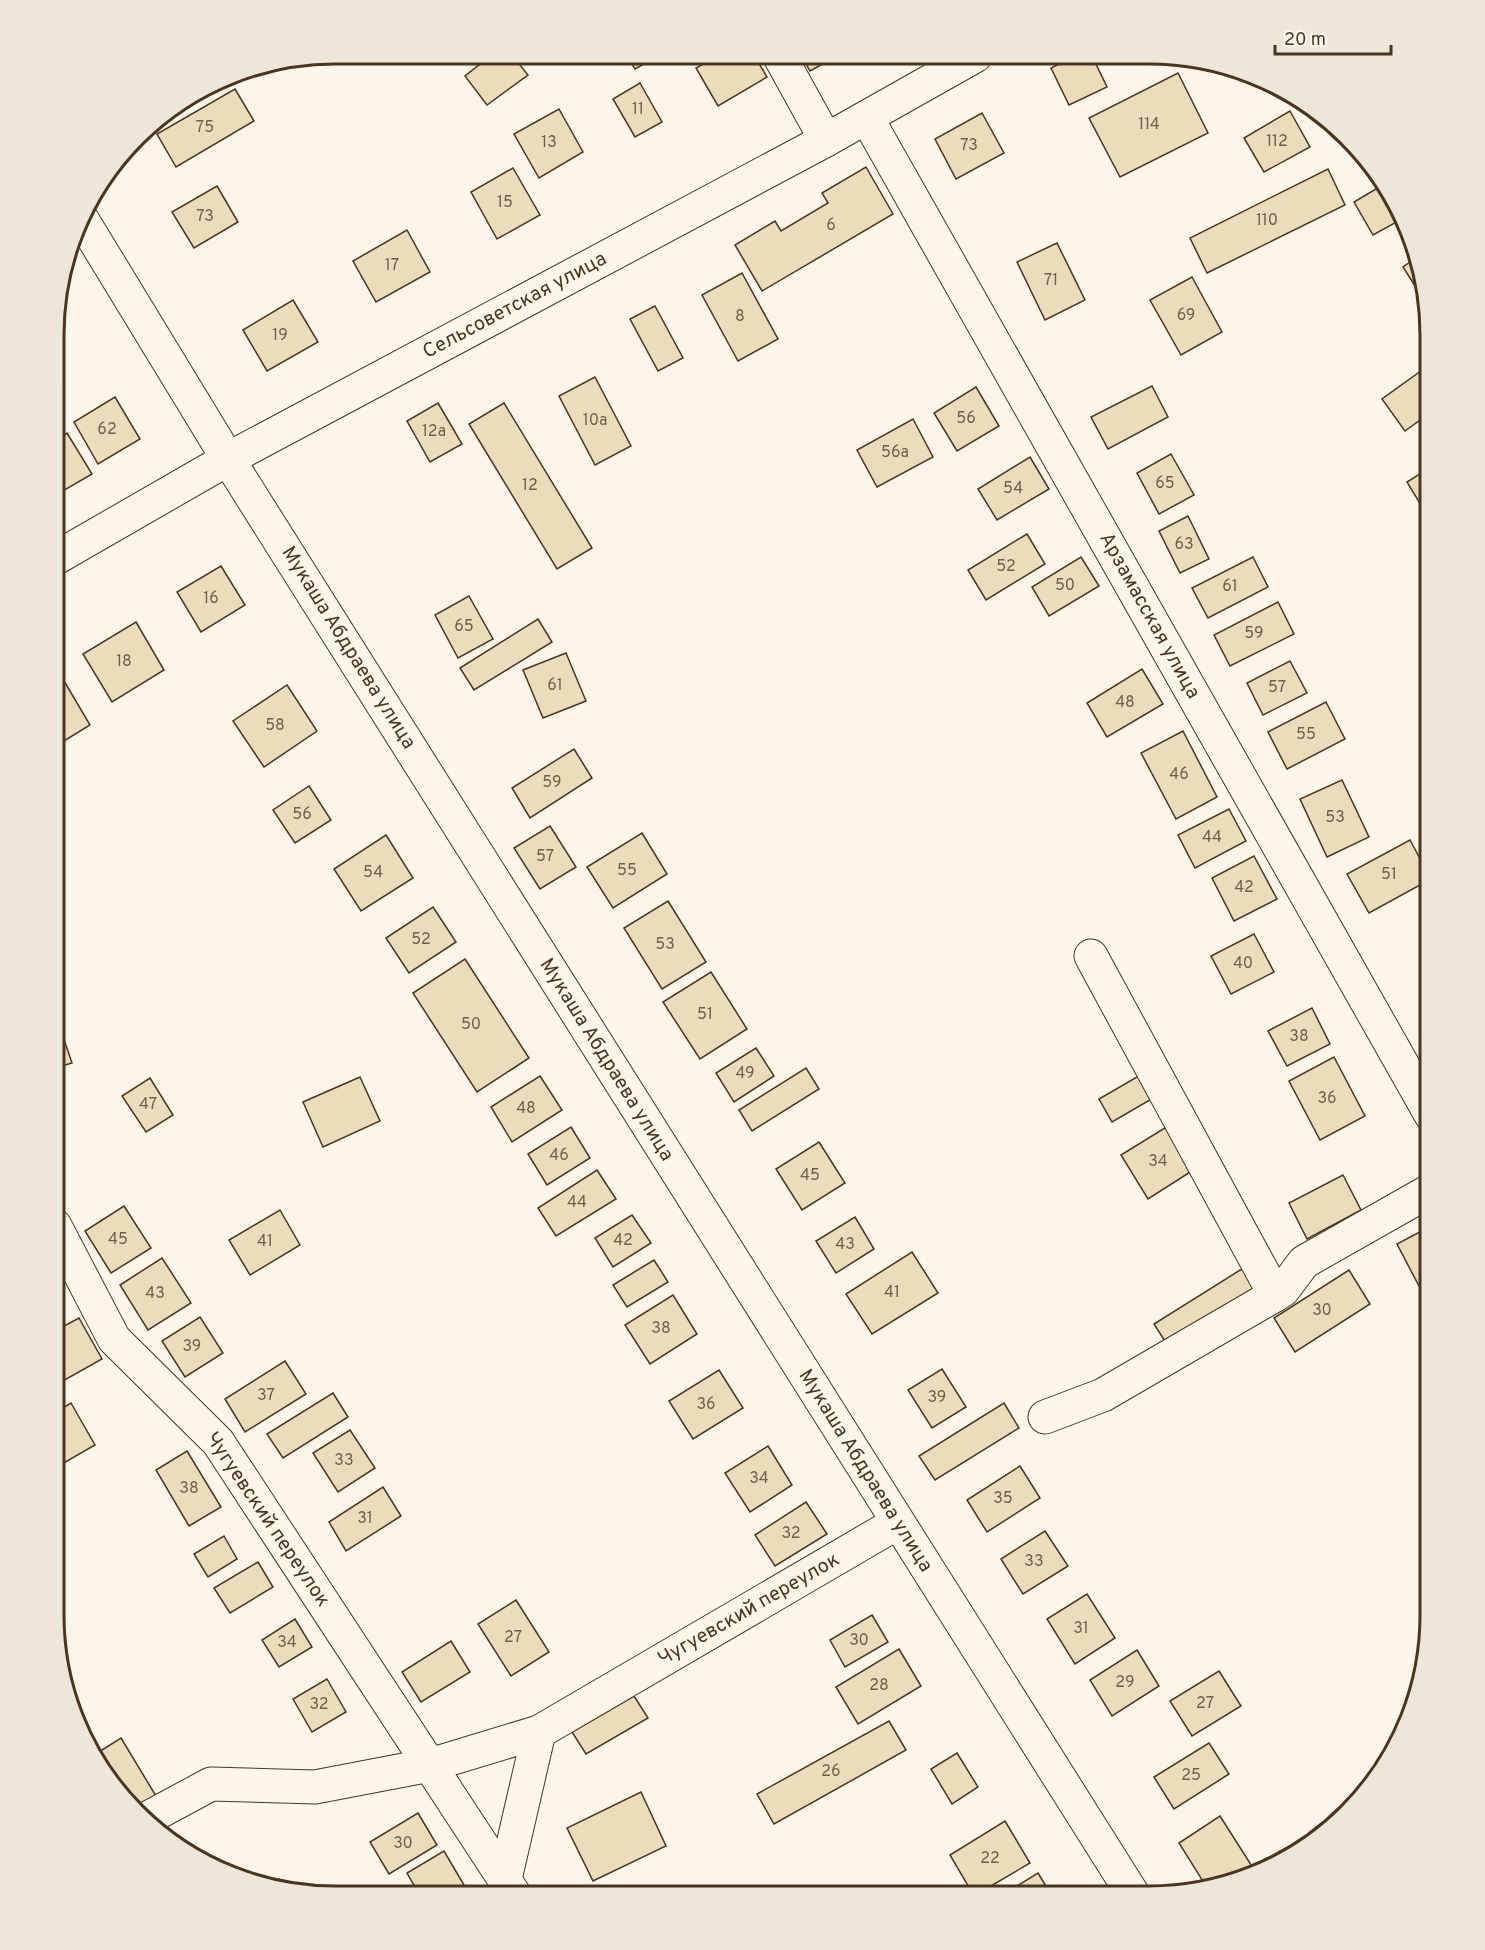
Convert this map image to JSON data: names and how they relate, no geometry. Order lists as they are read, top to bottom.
{
  "streets": {
    "street": [
      "Сельсоветская улица",
      "Арзамасская улица",
      "Мукаша Абдраева улица",
      "Чугуевский переулок"
    ]
  },
  "crossings": [
    ["Сельсоветская улица", "Арзамасская улица"],
    ["Сельсоветская улица", "Мукаша Абдраева улица"],
    ["Мукаша Абдраева улица", "Чугуевский переулок"]
  ],
  "house_numbers": [
    "11",
    "114",
    "75",
    "112",
    "13",
    "73",
    "15",
    "73",
    "110",
    "6",
    "17",
    "71",
    "69",
    "8",
    "19",
    "56",
    "10a",
    "62",
    "12a",
    "56a",
    "65",
    "12",
    "54",
    "63",
    "52",
    "50",
    "61",
    "16",
    "65",
    "59",
    "18",
    "61",
    "57",
    "48",
    "58",
    "55",
    "46",
    "59",
    "56",
    "53",
    "44",
    "57",
    "55",
    "54",
    "51",
    "42",
    "52",
    "53",
    "40",
    "51",
    "50",
    "38",
    "49",
    "36",
    "47",
    "48",
    "46",
    "34",
    "45",
    "44",
    "45",
    "42",
    "41",
    "43",
    "41",
    "43",
    "30",
    "38",
    "39",
    "37",
    "39",
    "36",
    "33",
    "34",
    "38",
    "35",
    "31",
    "32",
    "33",
    "31",
    "27",
    "30",
    "34",
    "29",
    "28",
    "27",
    "32",
    "26",
    "25",
    "30",
    "22"
  ],
  "scale_bar": "20 m"
}
